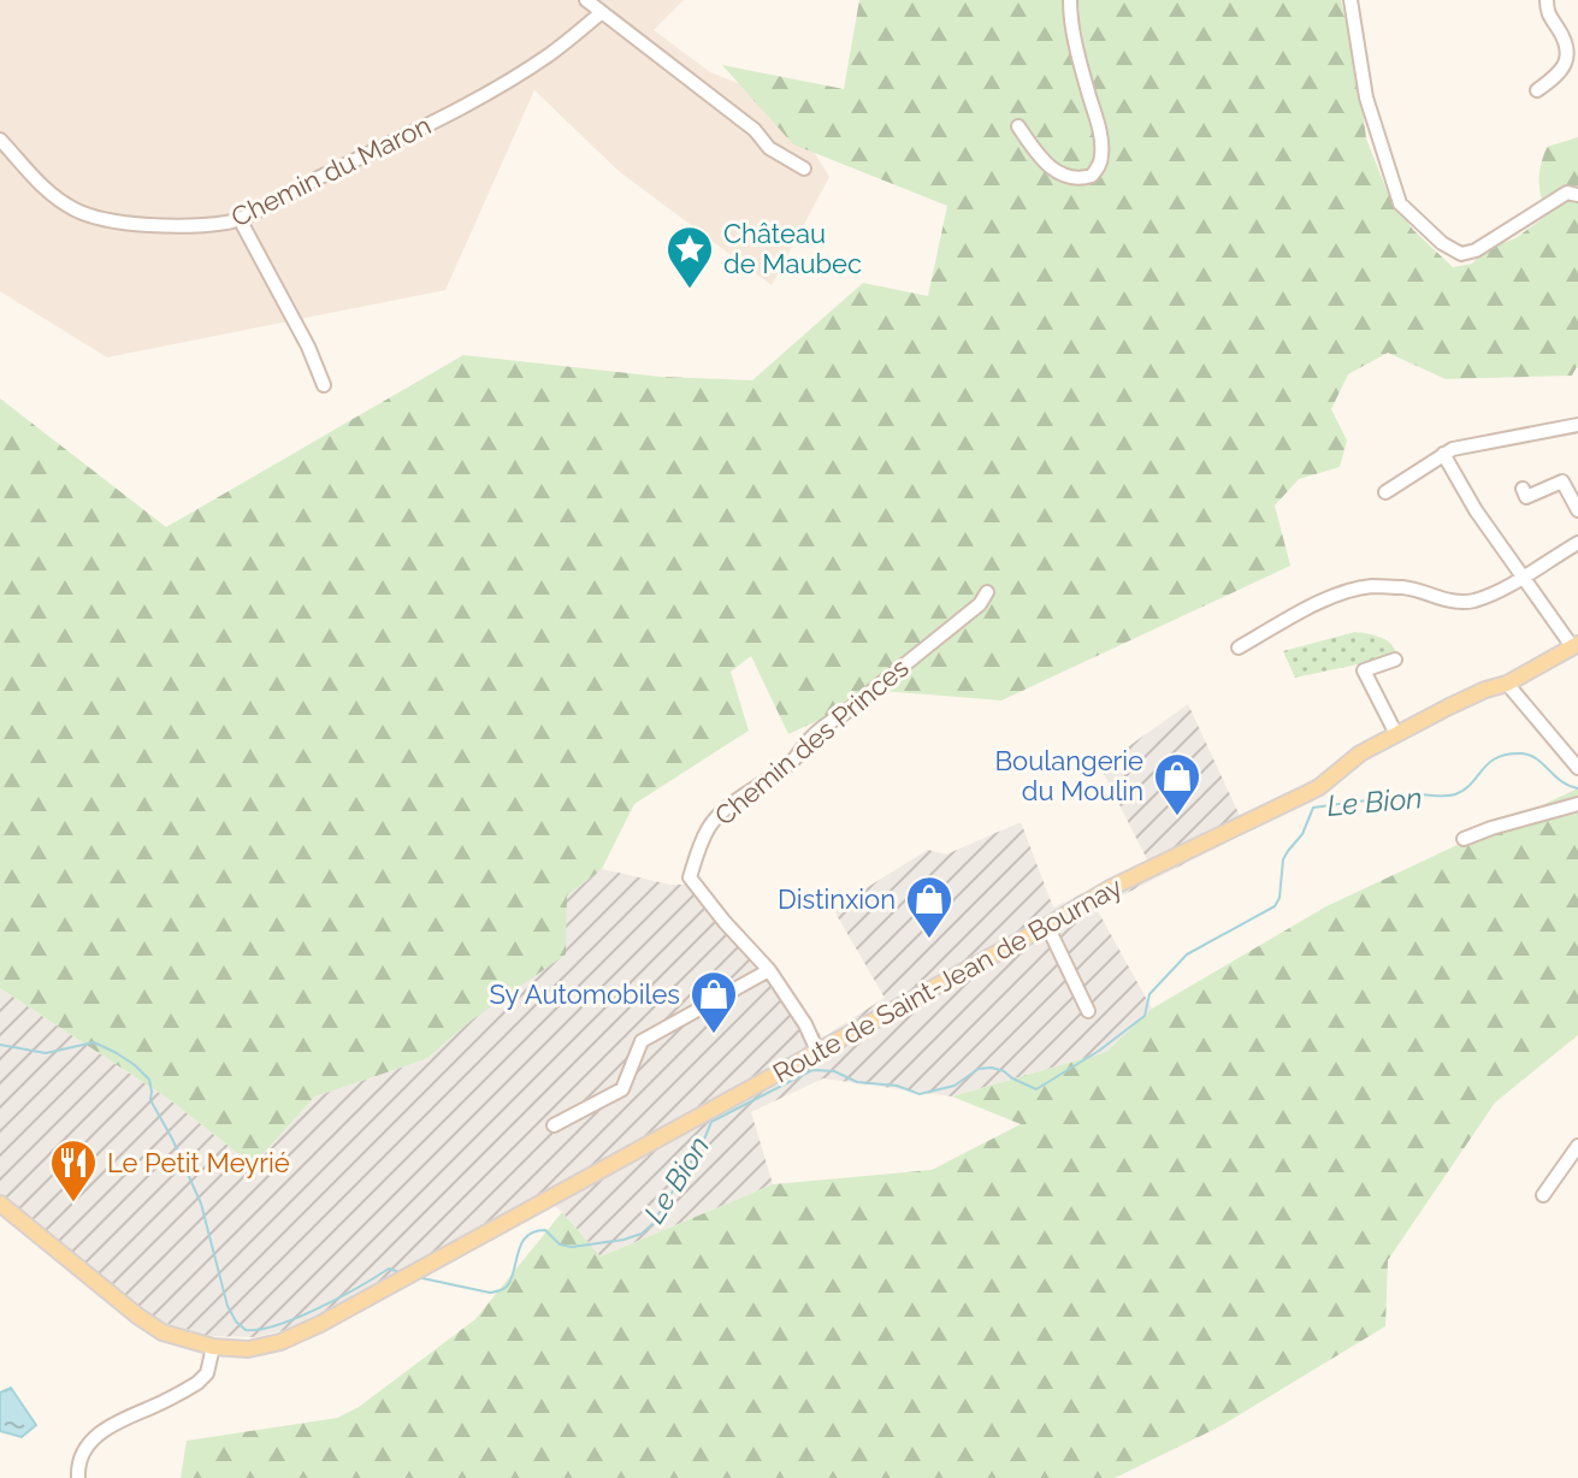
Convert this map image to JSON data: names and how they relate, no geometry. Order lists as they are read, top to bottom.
{
  "streets": {
    "main road": ["Route de Saint-Jean de Bournay"],
    "street": ["Chemin du Maron", "Chemin des Princes"]
  },
  "crossings": [
    ["Chemin des Princes", "Route de Saint-Jean de Bournay"]
  ],
  "water": ["Le Bion"],
  "places": {
    "place": ["Château de Maubec"],
    "shop": ["Boulangerie du Moulin", "Distinxion", "Sy Automobiles"],
    "restaurant": ["Le Petit Meyrié"]
  }
}
